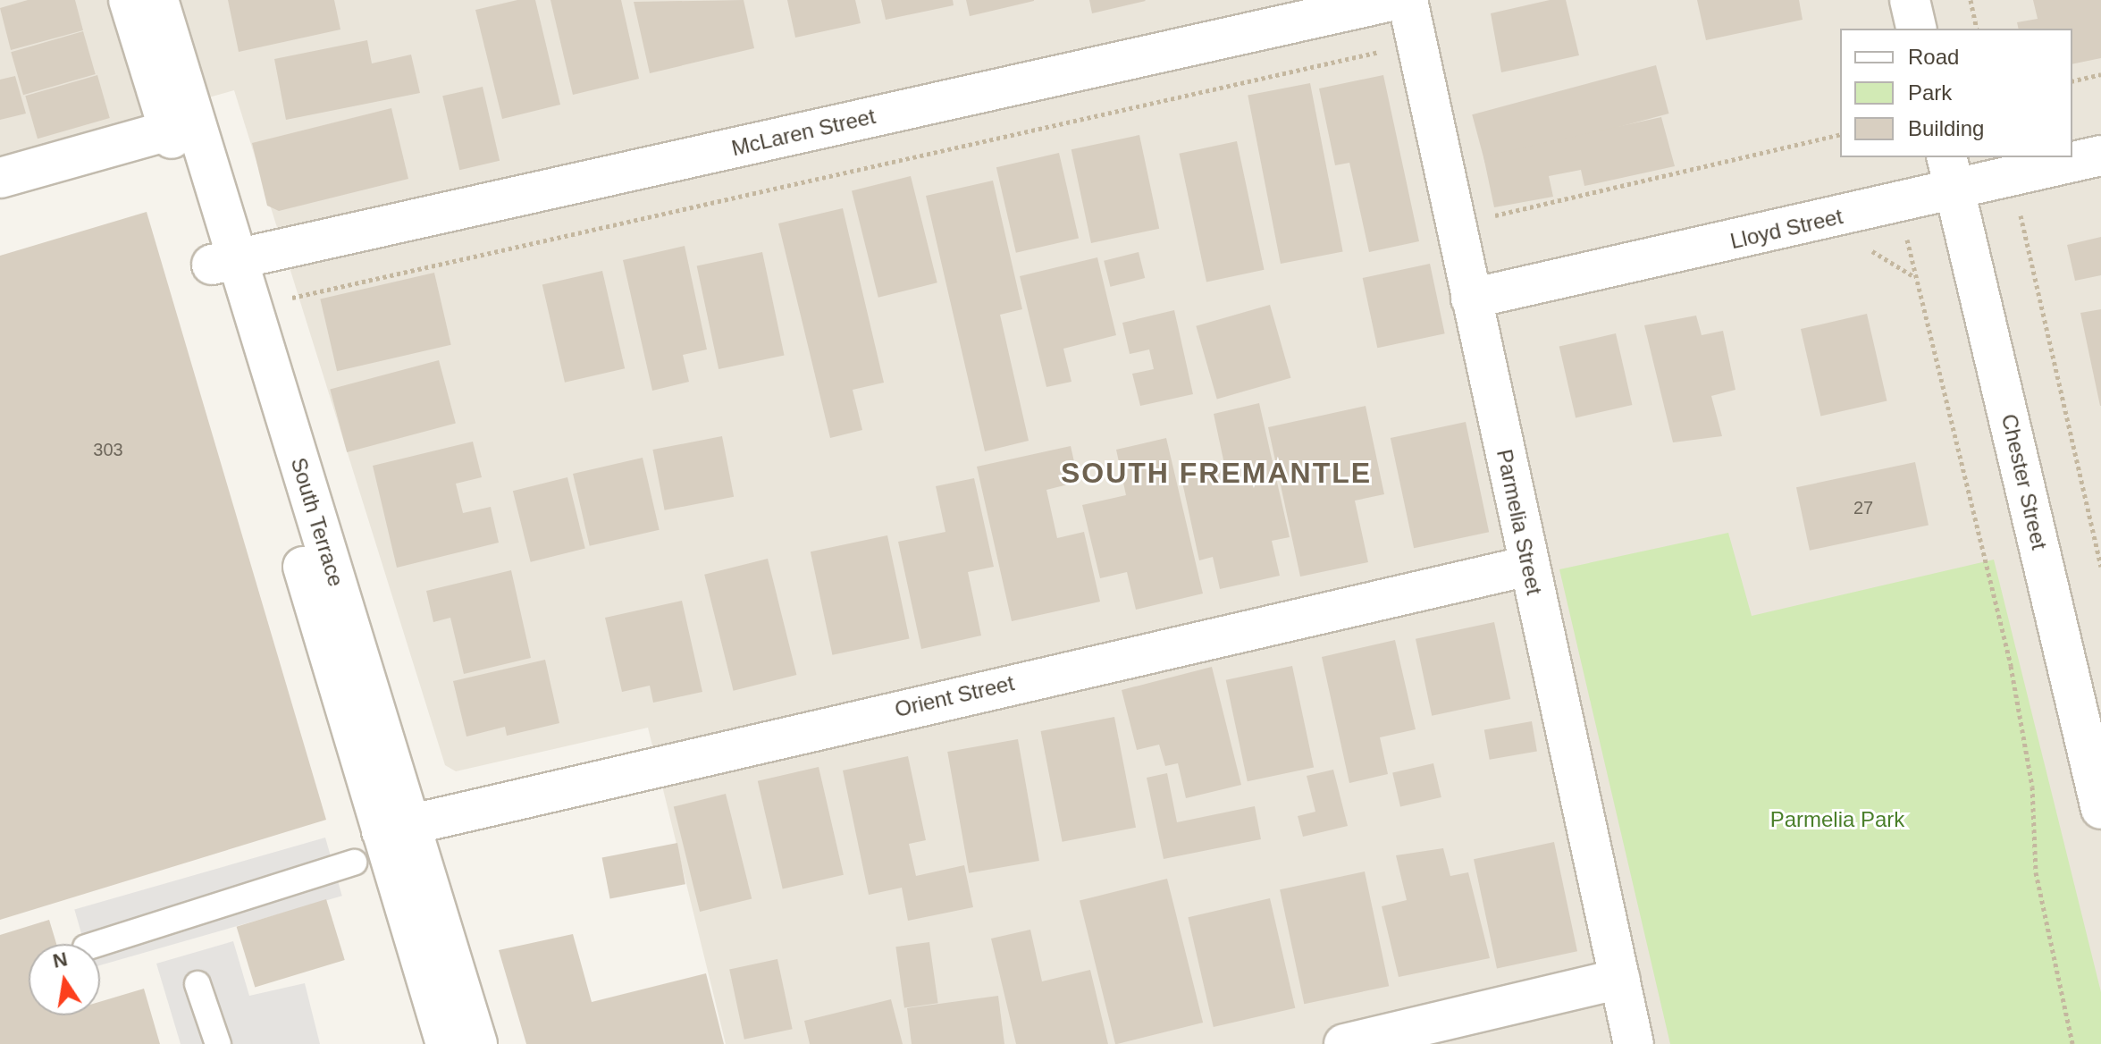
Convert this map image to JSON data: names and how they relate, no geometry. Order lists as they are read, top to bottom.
{
  "streets": {
    "street": [
      "McLaren Street",
      "Lloyd Street",
      "Chester Street",
      "South Terrace",
      "Parmelia Street",
      "Orient Street"
    ]
  },
  "crossings": [
    ["McLaren Street", "South Terrace"],
    ["Lloyd Street", "Chester Street"],
    ["Lloyd Street", "Parmelia Street"],
    ["South Terrace", "Orient Street"],
    ["Parmelia Street", "Orient Street"]
  ],
  "districts": ["SOUTH FREMANTLE"],
  "parks": ["Parmelia Park"],
  "house_numbers": ["303", "27"],
  "legend": ["Road", "Park", "Building"],
  "north": "top"
}
